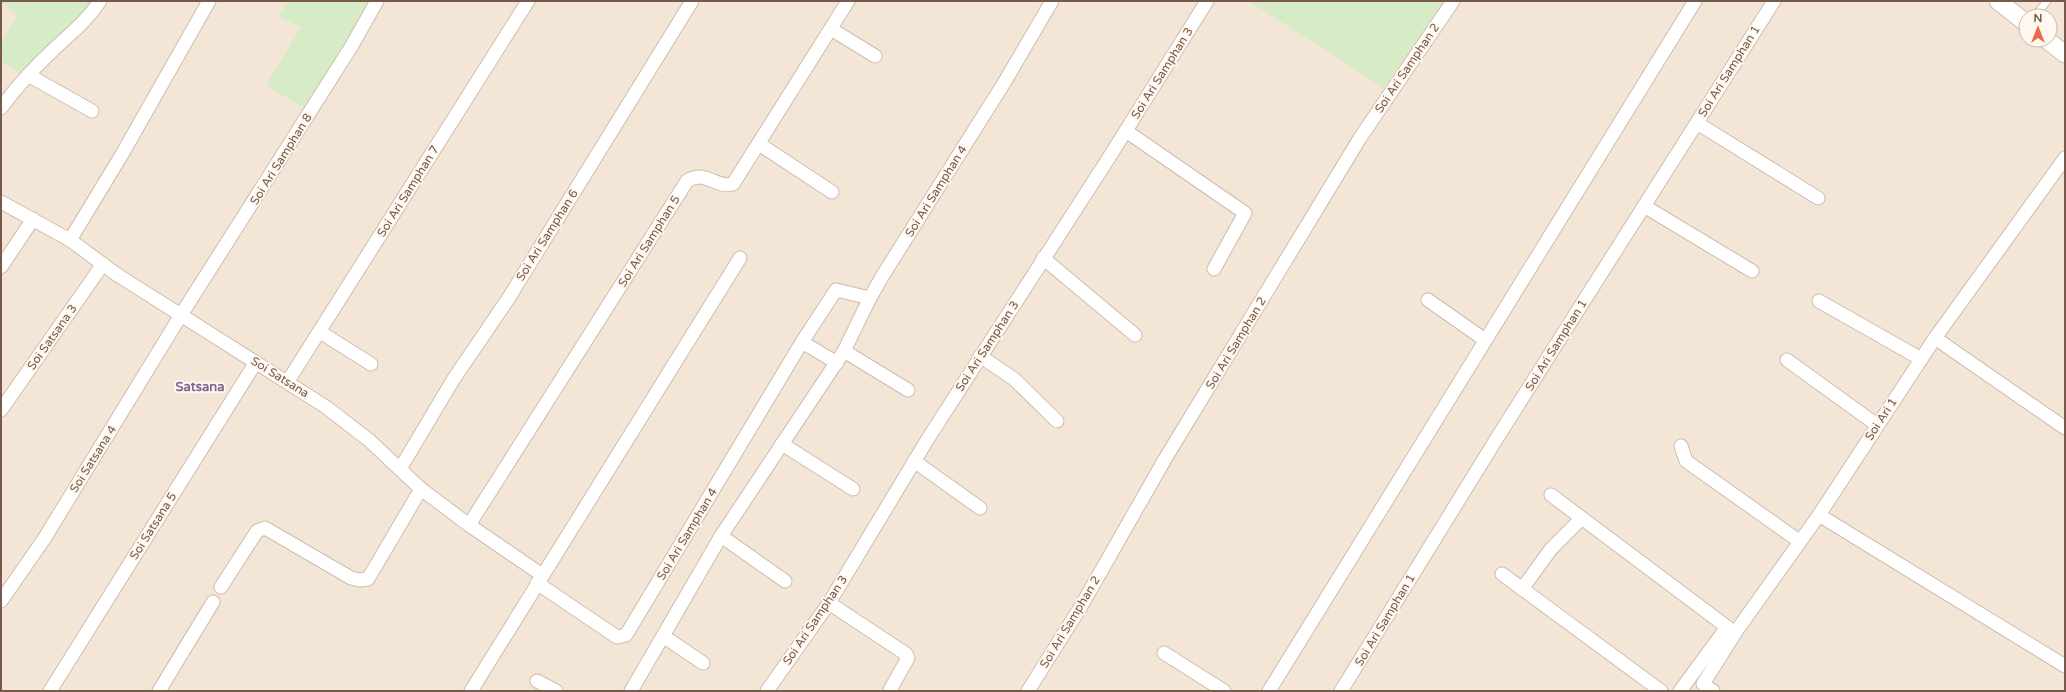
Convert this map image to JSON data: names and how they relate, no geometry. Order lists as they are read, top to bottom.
{
  "streets": {
    "street": [
      "Soi Ari Samphan 2",
      "Soi Ari Samphan 1",
      "Soi Ari Samphan 3",
      "Soi Ari Samphan 8",
      "Soi Ari Samphan 7",
      "Soi Ari Samphan 4",
      "Soi Ari Samphan 6",
      "Soi Ari Samphan 5",
      "Soi Satsana 3",
      "Soi Satsana",
      "Soi Ari 1",
      "Soi Satsana 4",
      "Soi Satsana 5"
    ]
  },
  "crossings": [
    ["Soi Ari Samphan 8", "Soi Satsana"],
    ["Soi Ari Samphan 8", "Soi Satsana 4"],
    ["Soi Ari Samphan 7", "Soi Satsana"],
    ["Soi Ari Samphan 4", "Soi Satsana"],
    ["Soi Ari Samphan 6", "Soi Satsana"],
    ["Soi Ari Samphan 5", "Soi Satsana"],
    ["Soi Satsana 3", "Soi Satsana"],
    ["Soi Satsana", "Soi Satsana 4"],
    ["Soi Satsana", "Soi Satsana 5"]
  ],
  "districts": ["Satsana"],
  "north": "top"
}
